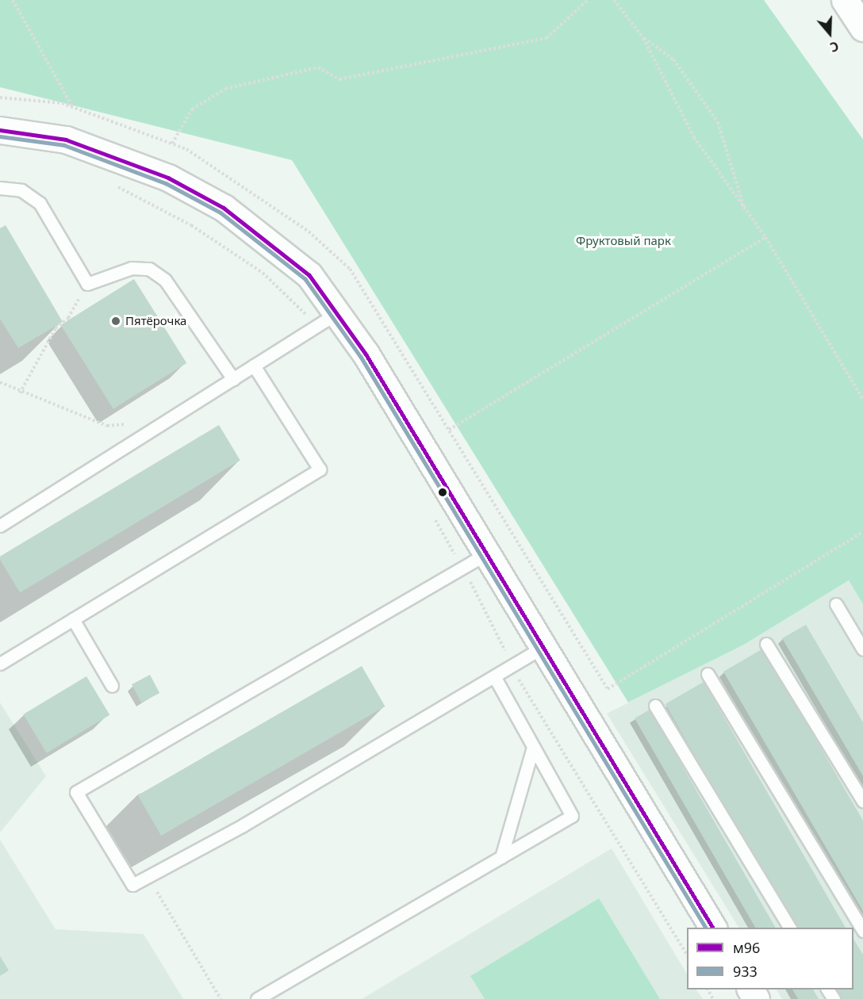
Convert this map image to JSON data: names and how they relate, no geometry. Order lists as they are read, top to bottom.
{
  "parks": ["Фруктовый парк"],
  "places": ["Пятёрочка"],
  "lines": ["transit line м96", "transit line 933"],
  "legend": ["м96", "933"],
  "north": "bottom"
}
